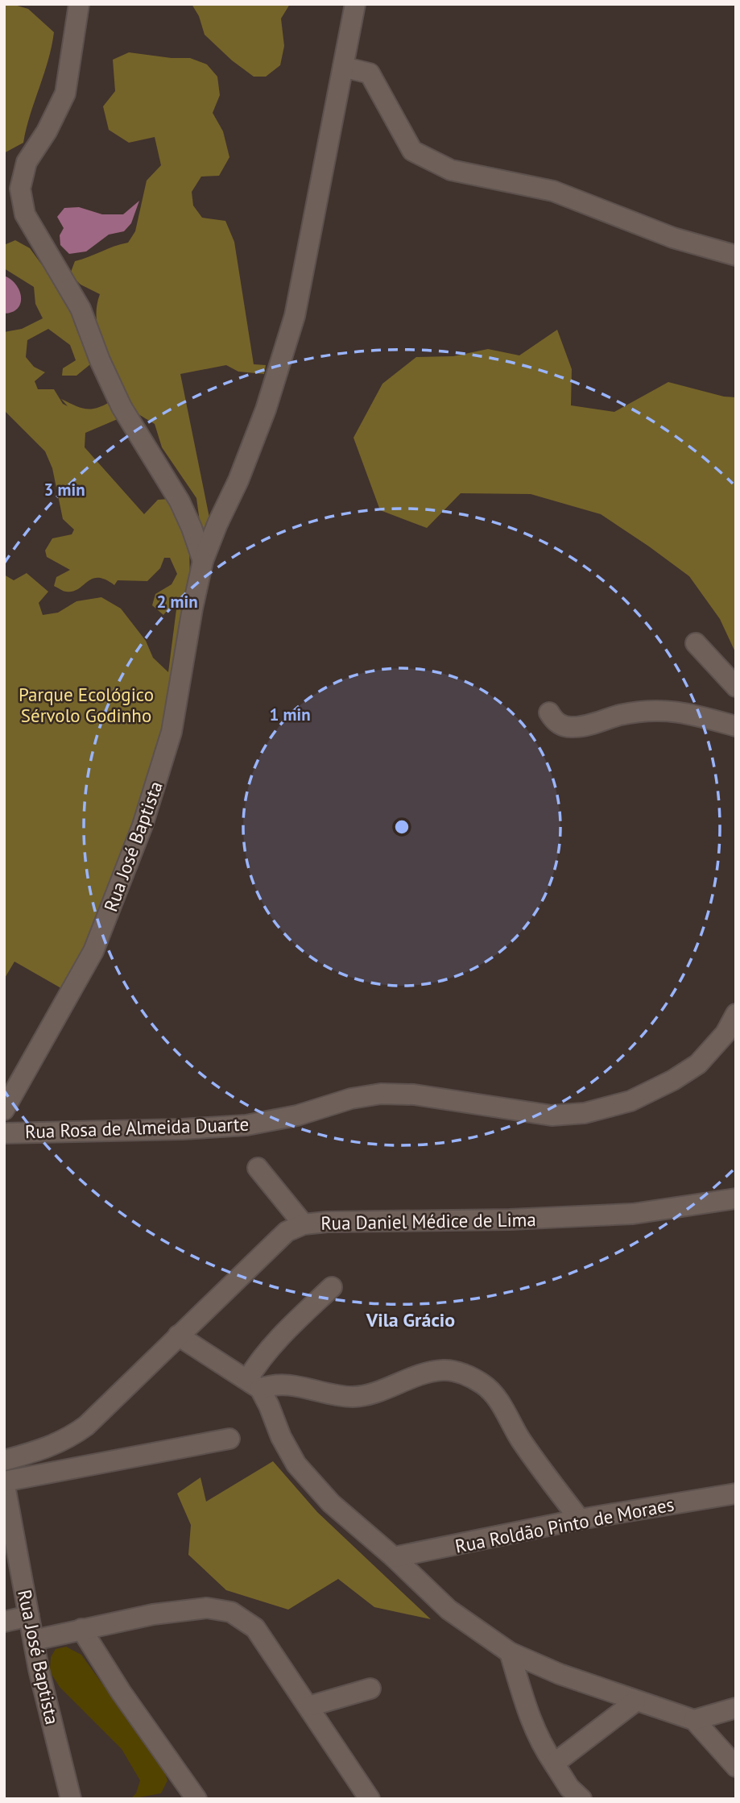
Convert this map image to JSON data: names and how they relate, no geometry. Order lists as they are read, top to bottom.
{
  "streets": {
    "street": [
      "Rua José Baptista",
      "Rua Rosa de Almeida Duarte",
      "Rua Daniel Médice de Lima",
      "Rua Roldão Pinto de Moraes"
    ]
  },
  "districts": ["Vila Grácio"],
  "parks": ["Parque Ecológico Sérvolo Godinho"],
  "rings": ["3 min", "2 min", "1 min"]
}
